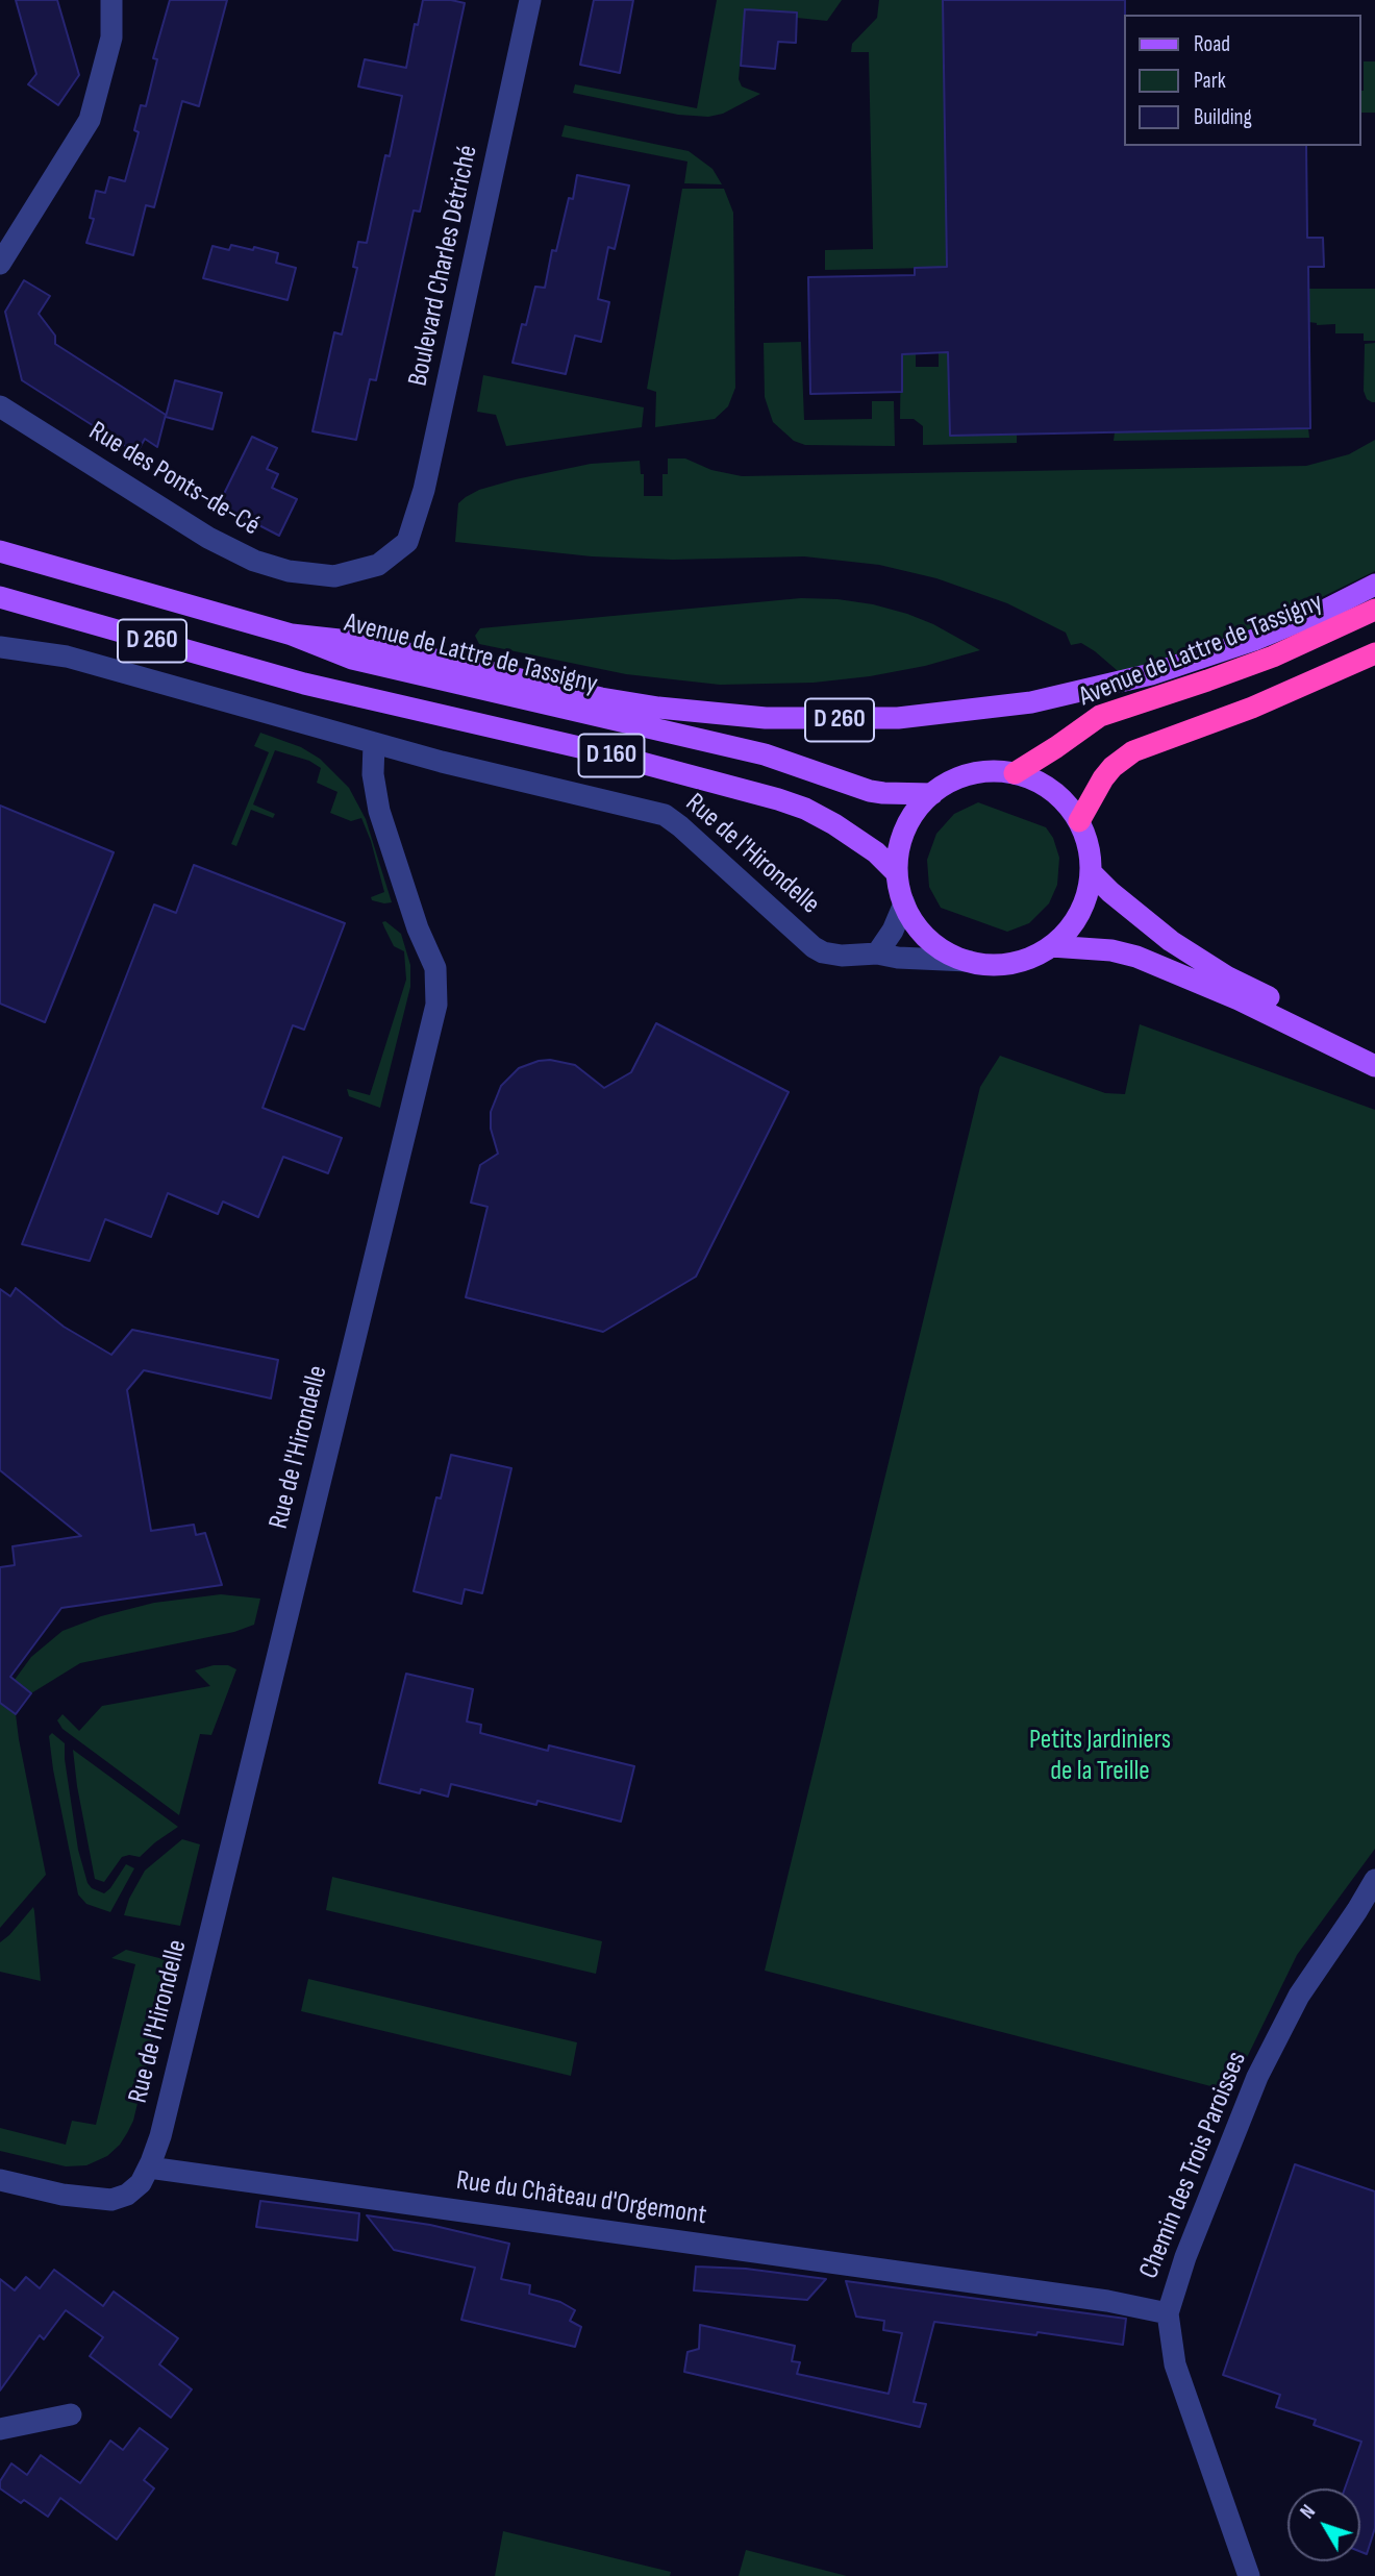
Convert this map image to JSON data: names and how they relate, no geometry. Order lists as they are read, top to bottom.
{
  "streets": {
    "highway": ["Avenue de Lattre de Tassigny"],
    "main road": ["D 260", "D 160"],
    "street": [
      "Boulevard Charles Détriché",
      "Rue des Ponts-de-Cé",
      "Rue de l'Hirondelle",
      "Chemin des Trois Paroisses",
      "Rue du Château d'Orgemont"
    ]
  },
  "crossings": [
    ["Boulevard Charles Détriché", "Rue des Ponts-de-Cé"],
    ["D 260", "Avenue de Lattre de Tassigny"],
    ["D 260", "D 160"],
    ["Avenue de Lattre de Tassigny", "D 160"],
    ["Avenue de Lattre de Tassigny", "Rue de l'Hirondelle"],
    ["D 160", "Rue de l'Hirondelle"],
    ["Rue de l'Hirondelle", "Rue du Château d'Orgemont"],
    ["Chemin des Trois Paroisses", "Rue du Château d'Orgemont"]
  ],
  "parks": ["Petits Jardiniers de la Treille"],
  "legend": ["Road", "Park", "Building"],
  "north": "top left"
}
